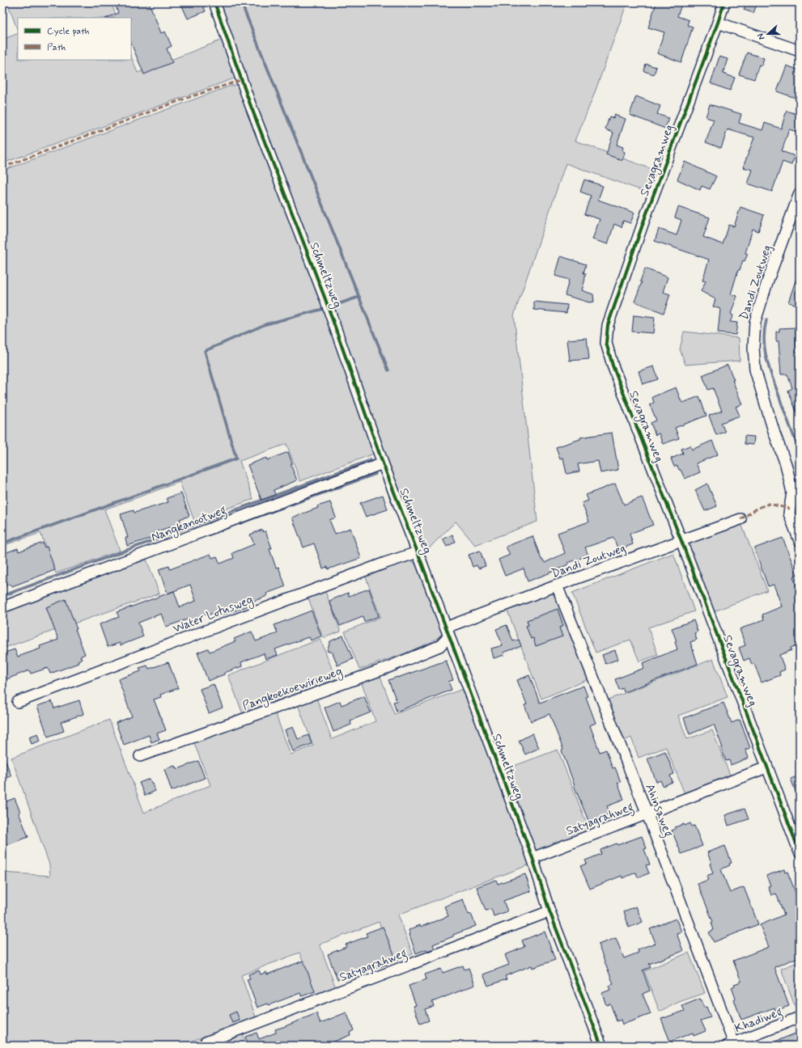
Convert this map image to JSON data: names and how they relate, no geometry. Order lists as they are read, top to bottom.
{
  "streets": {
    "street": [
      "Sevagramweg",
      "Schmeltzweg",
      "Dandi Zoutweg",
      "Nangkanootweg",
      "Water Lotusweg",
      "Pangkoekoewirieweg",
      "Ahinsaweg",
      "Satyagrahweg",
      "Khadiweg"
    ]
  },
  "crossings": [
    ["Sevagramweg", "Dandi Zoutweg"],
    ["Sevagramweg", "Satyagrahweg"],
    ["Schmeltzweg", "Dandi Zoutweg"],
    ["Schmeltzweg", "Nangkanootweg"],
    ["Schmeltzweg", "Water Lotusweg"],
    ["Schmeltzweg", "Pangkoekoewirieweg"],
    ["Schmeltzweg", "Satyagrahweg"],
    ["Dandi Zoutweg", "Pangkoekoewirieweg"],
    ["Dandi Zoutweg", "Ahinsaweg"],
    ["Ahinsaweg", "Satyagrahweg"],
    ["Ahinsaweg", "Khadiweg"]
  ],
  "legend": ["Cycle path", "Path"],
  "north": "left"
}
